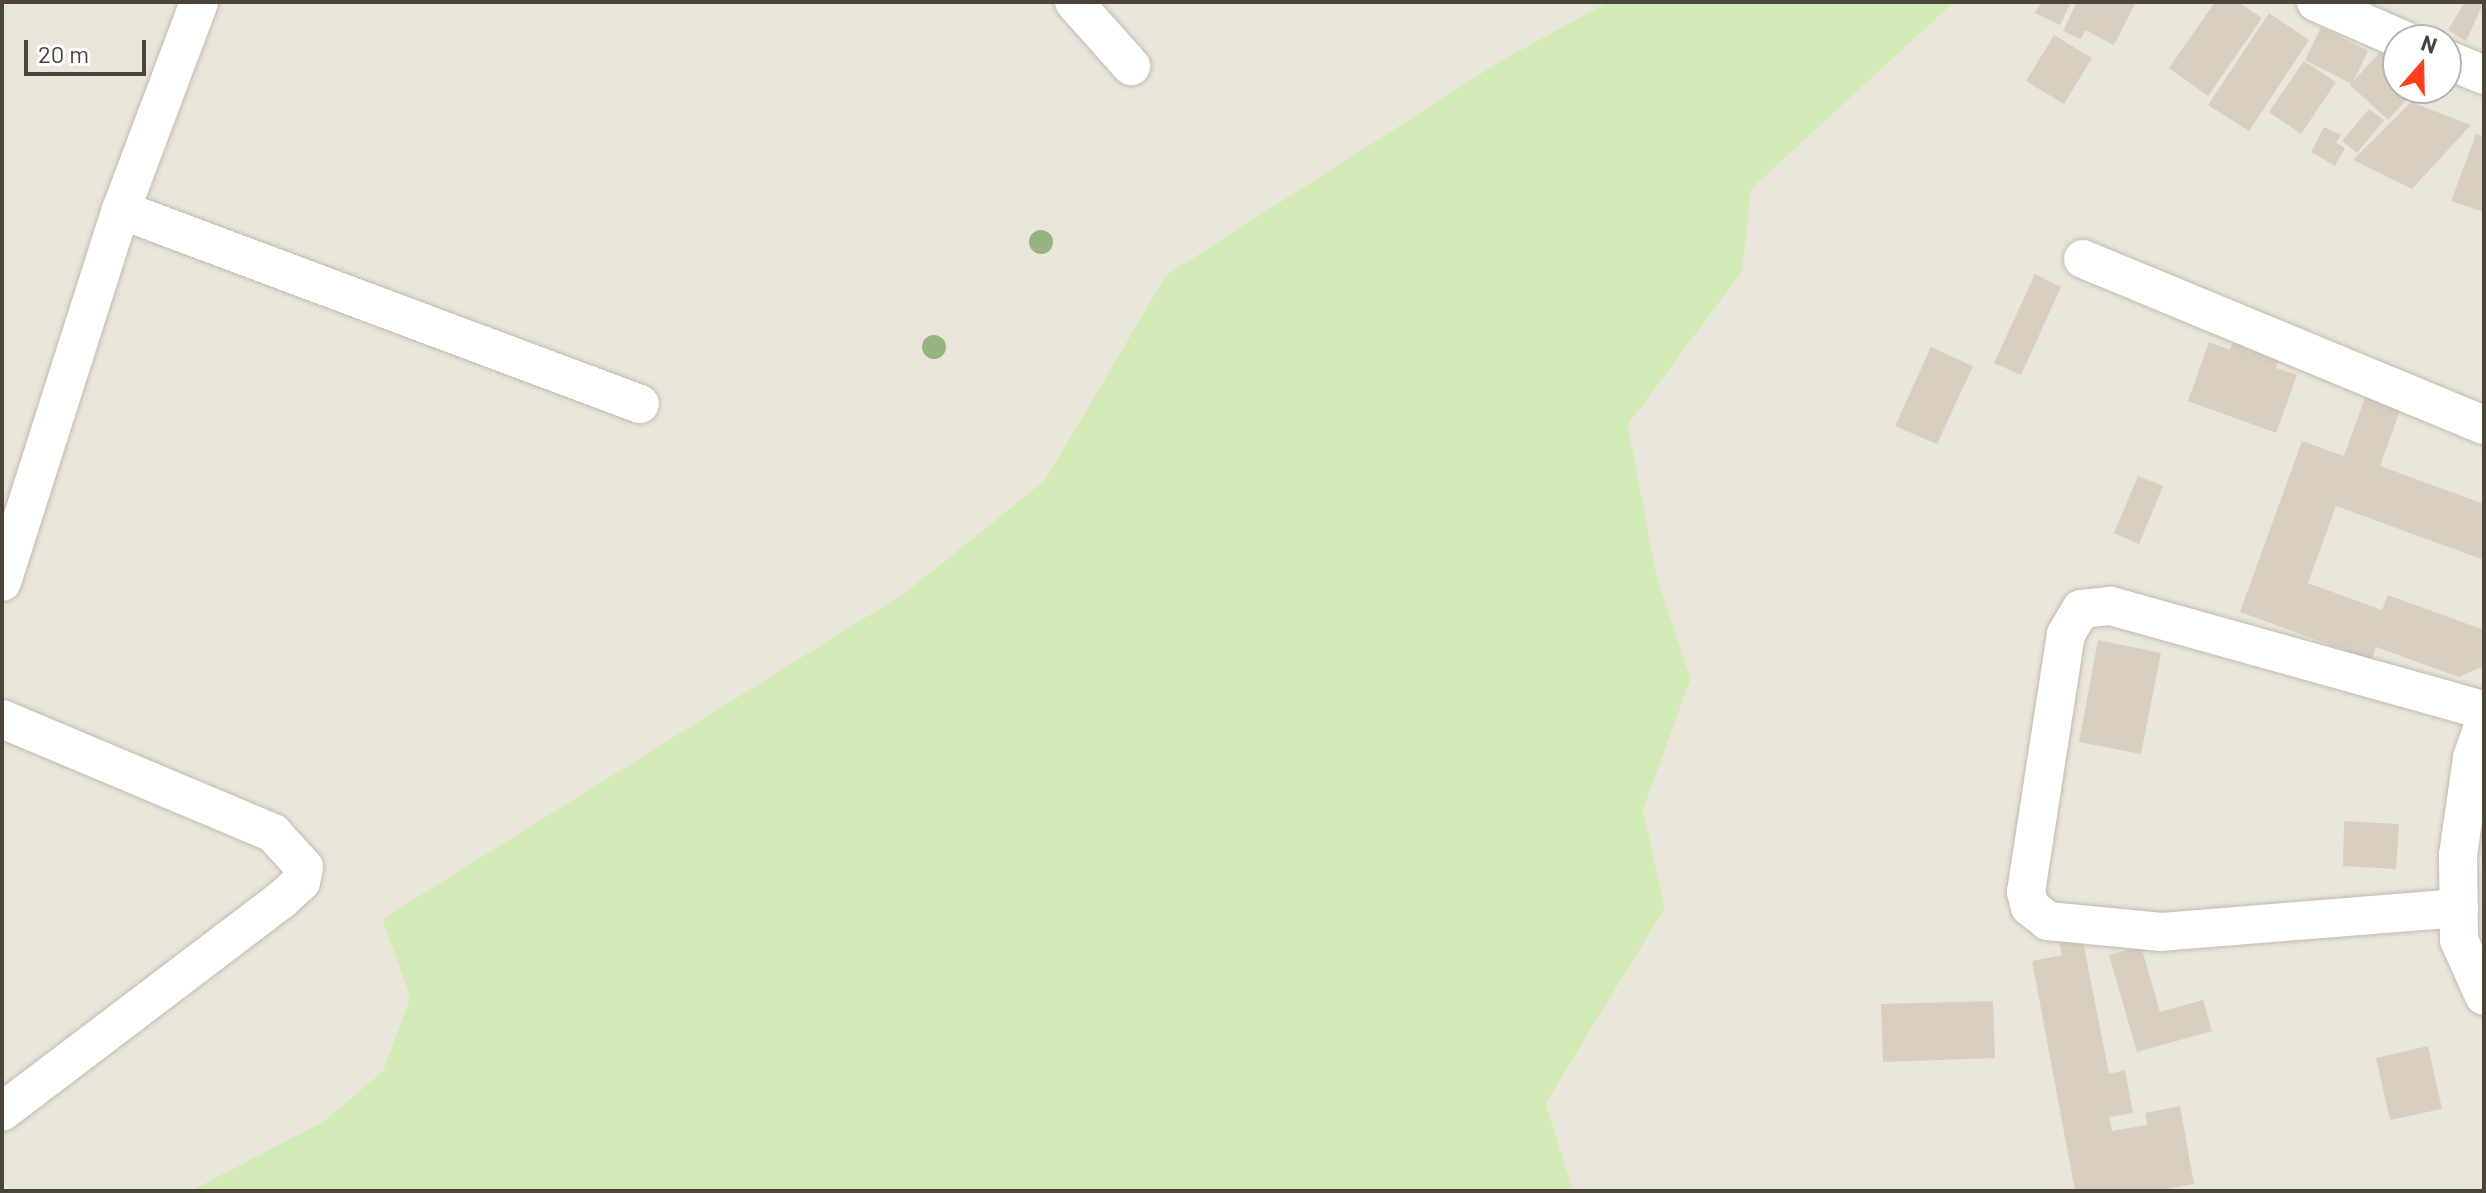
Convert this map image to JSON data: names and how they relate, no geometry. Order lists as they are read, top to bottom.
{
  "scale_bar": "20 m",
  "north": "top"
}
